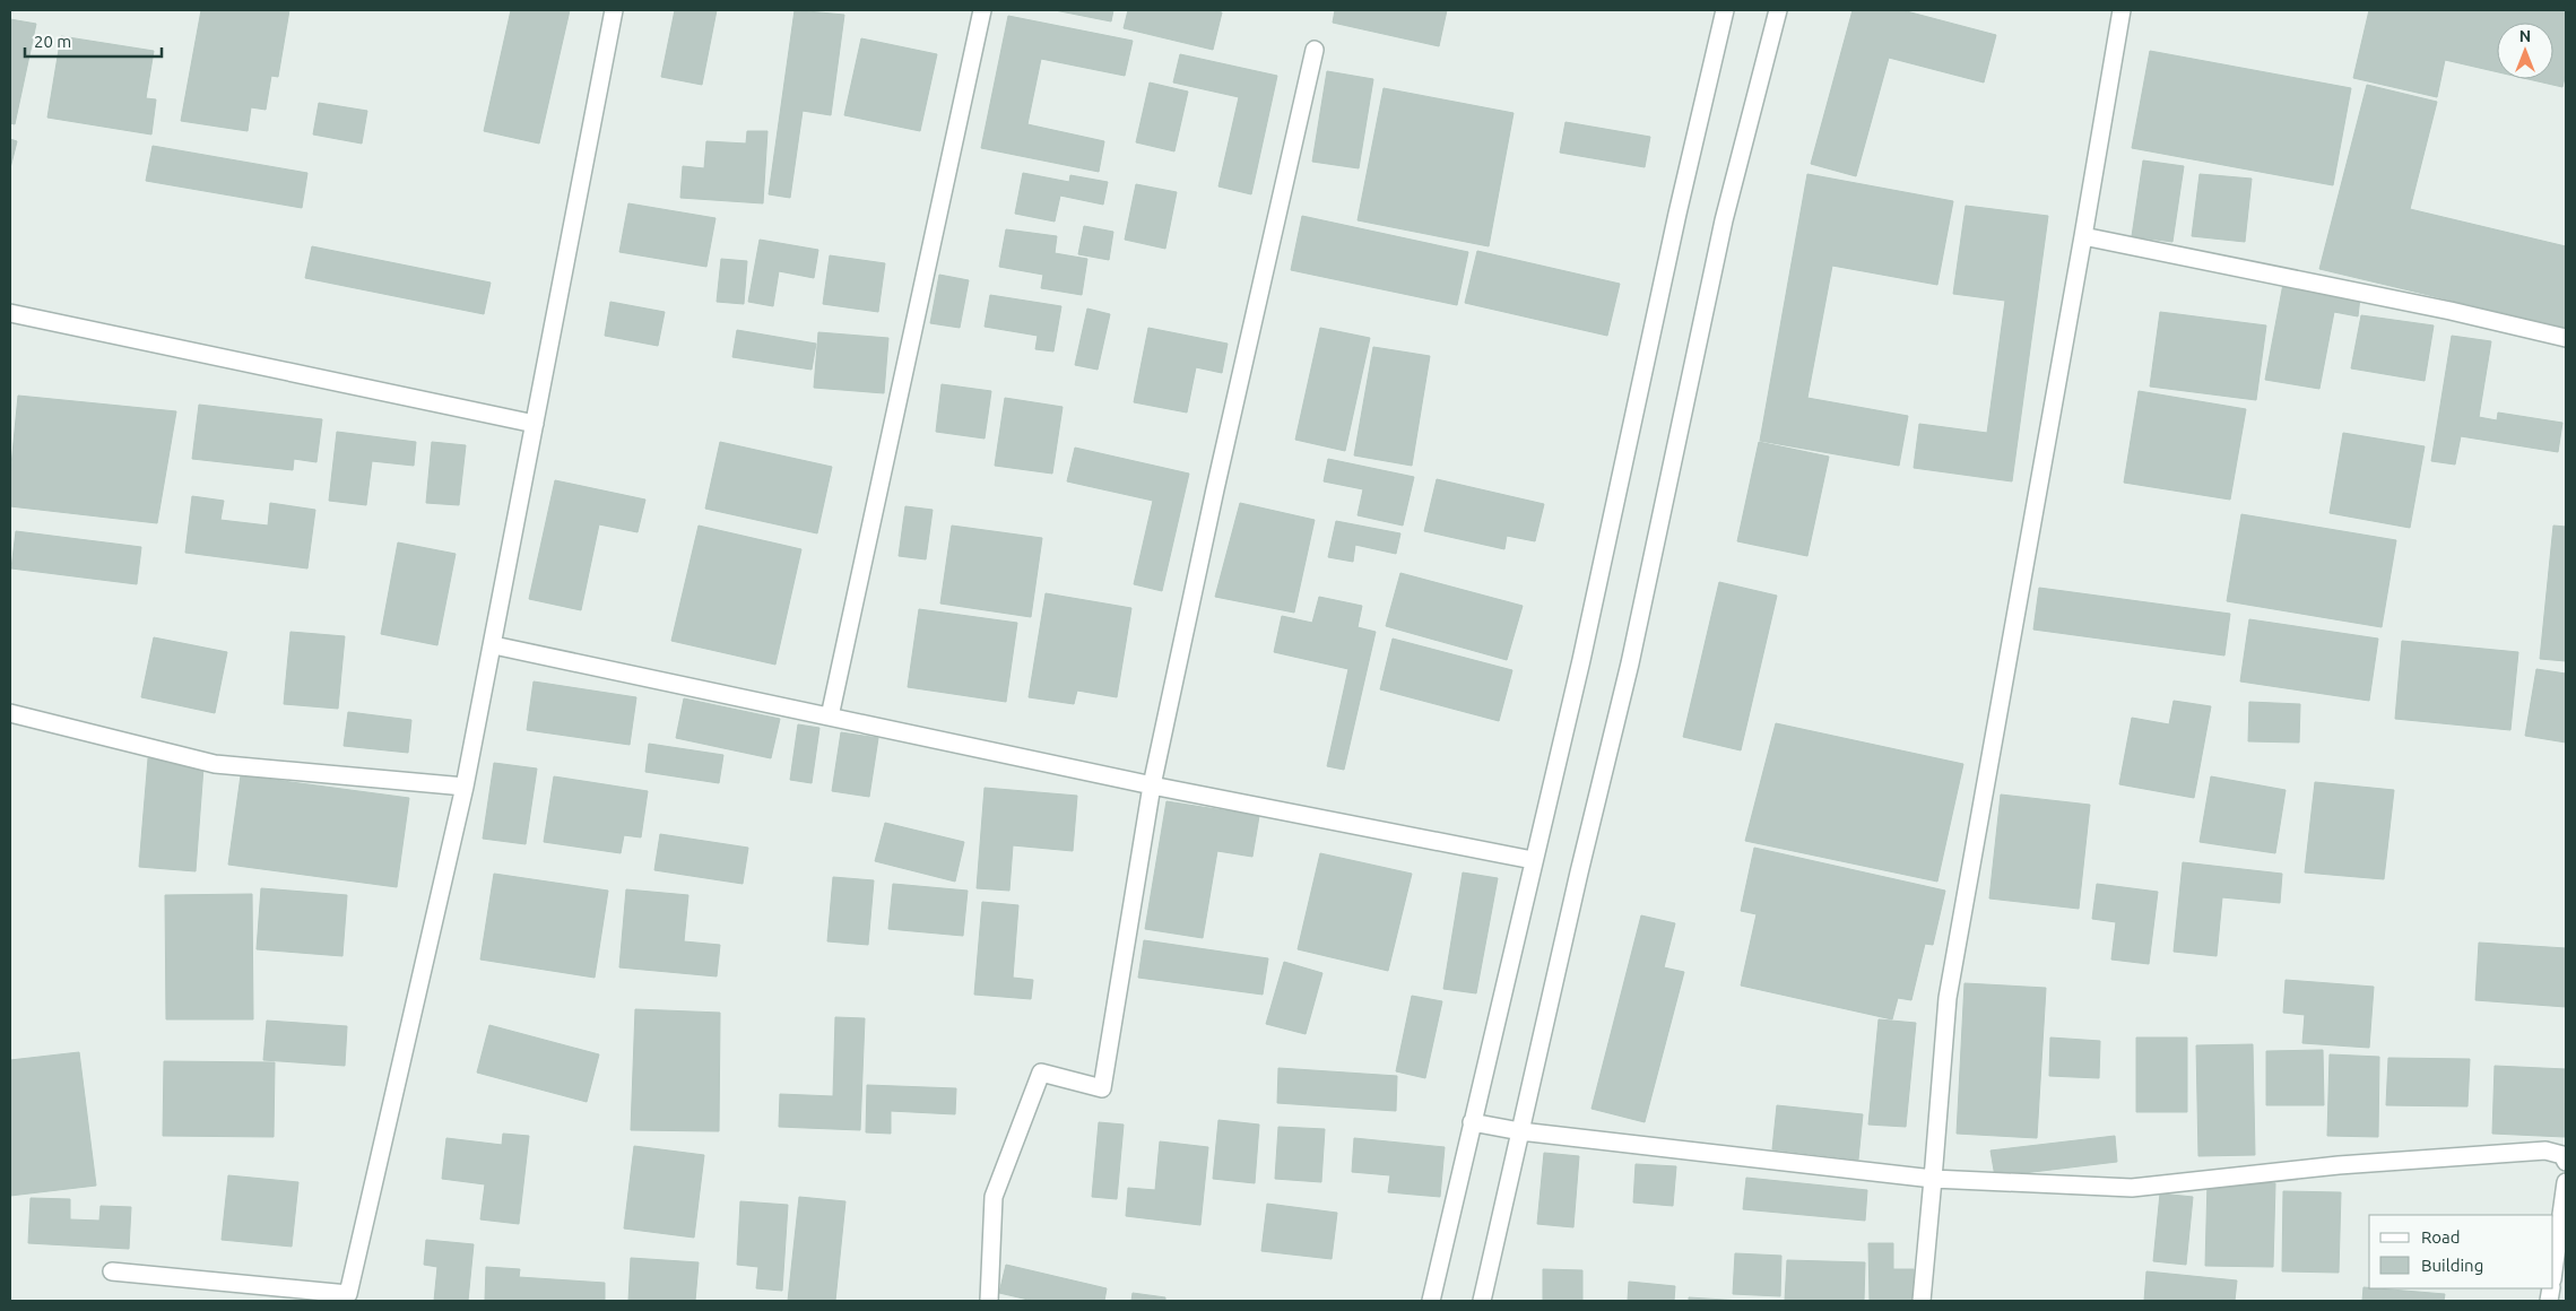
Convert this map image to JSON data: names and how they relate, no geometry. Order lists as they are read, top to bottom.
{
  "legend": ["Road", "Building"],
  "scale_bar": "20 m",
  "north": "top"
}
